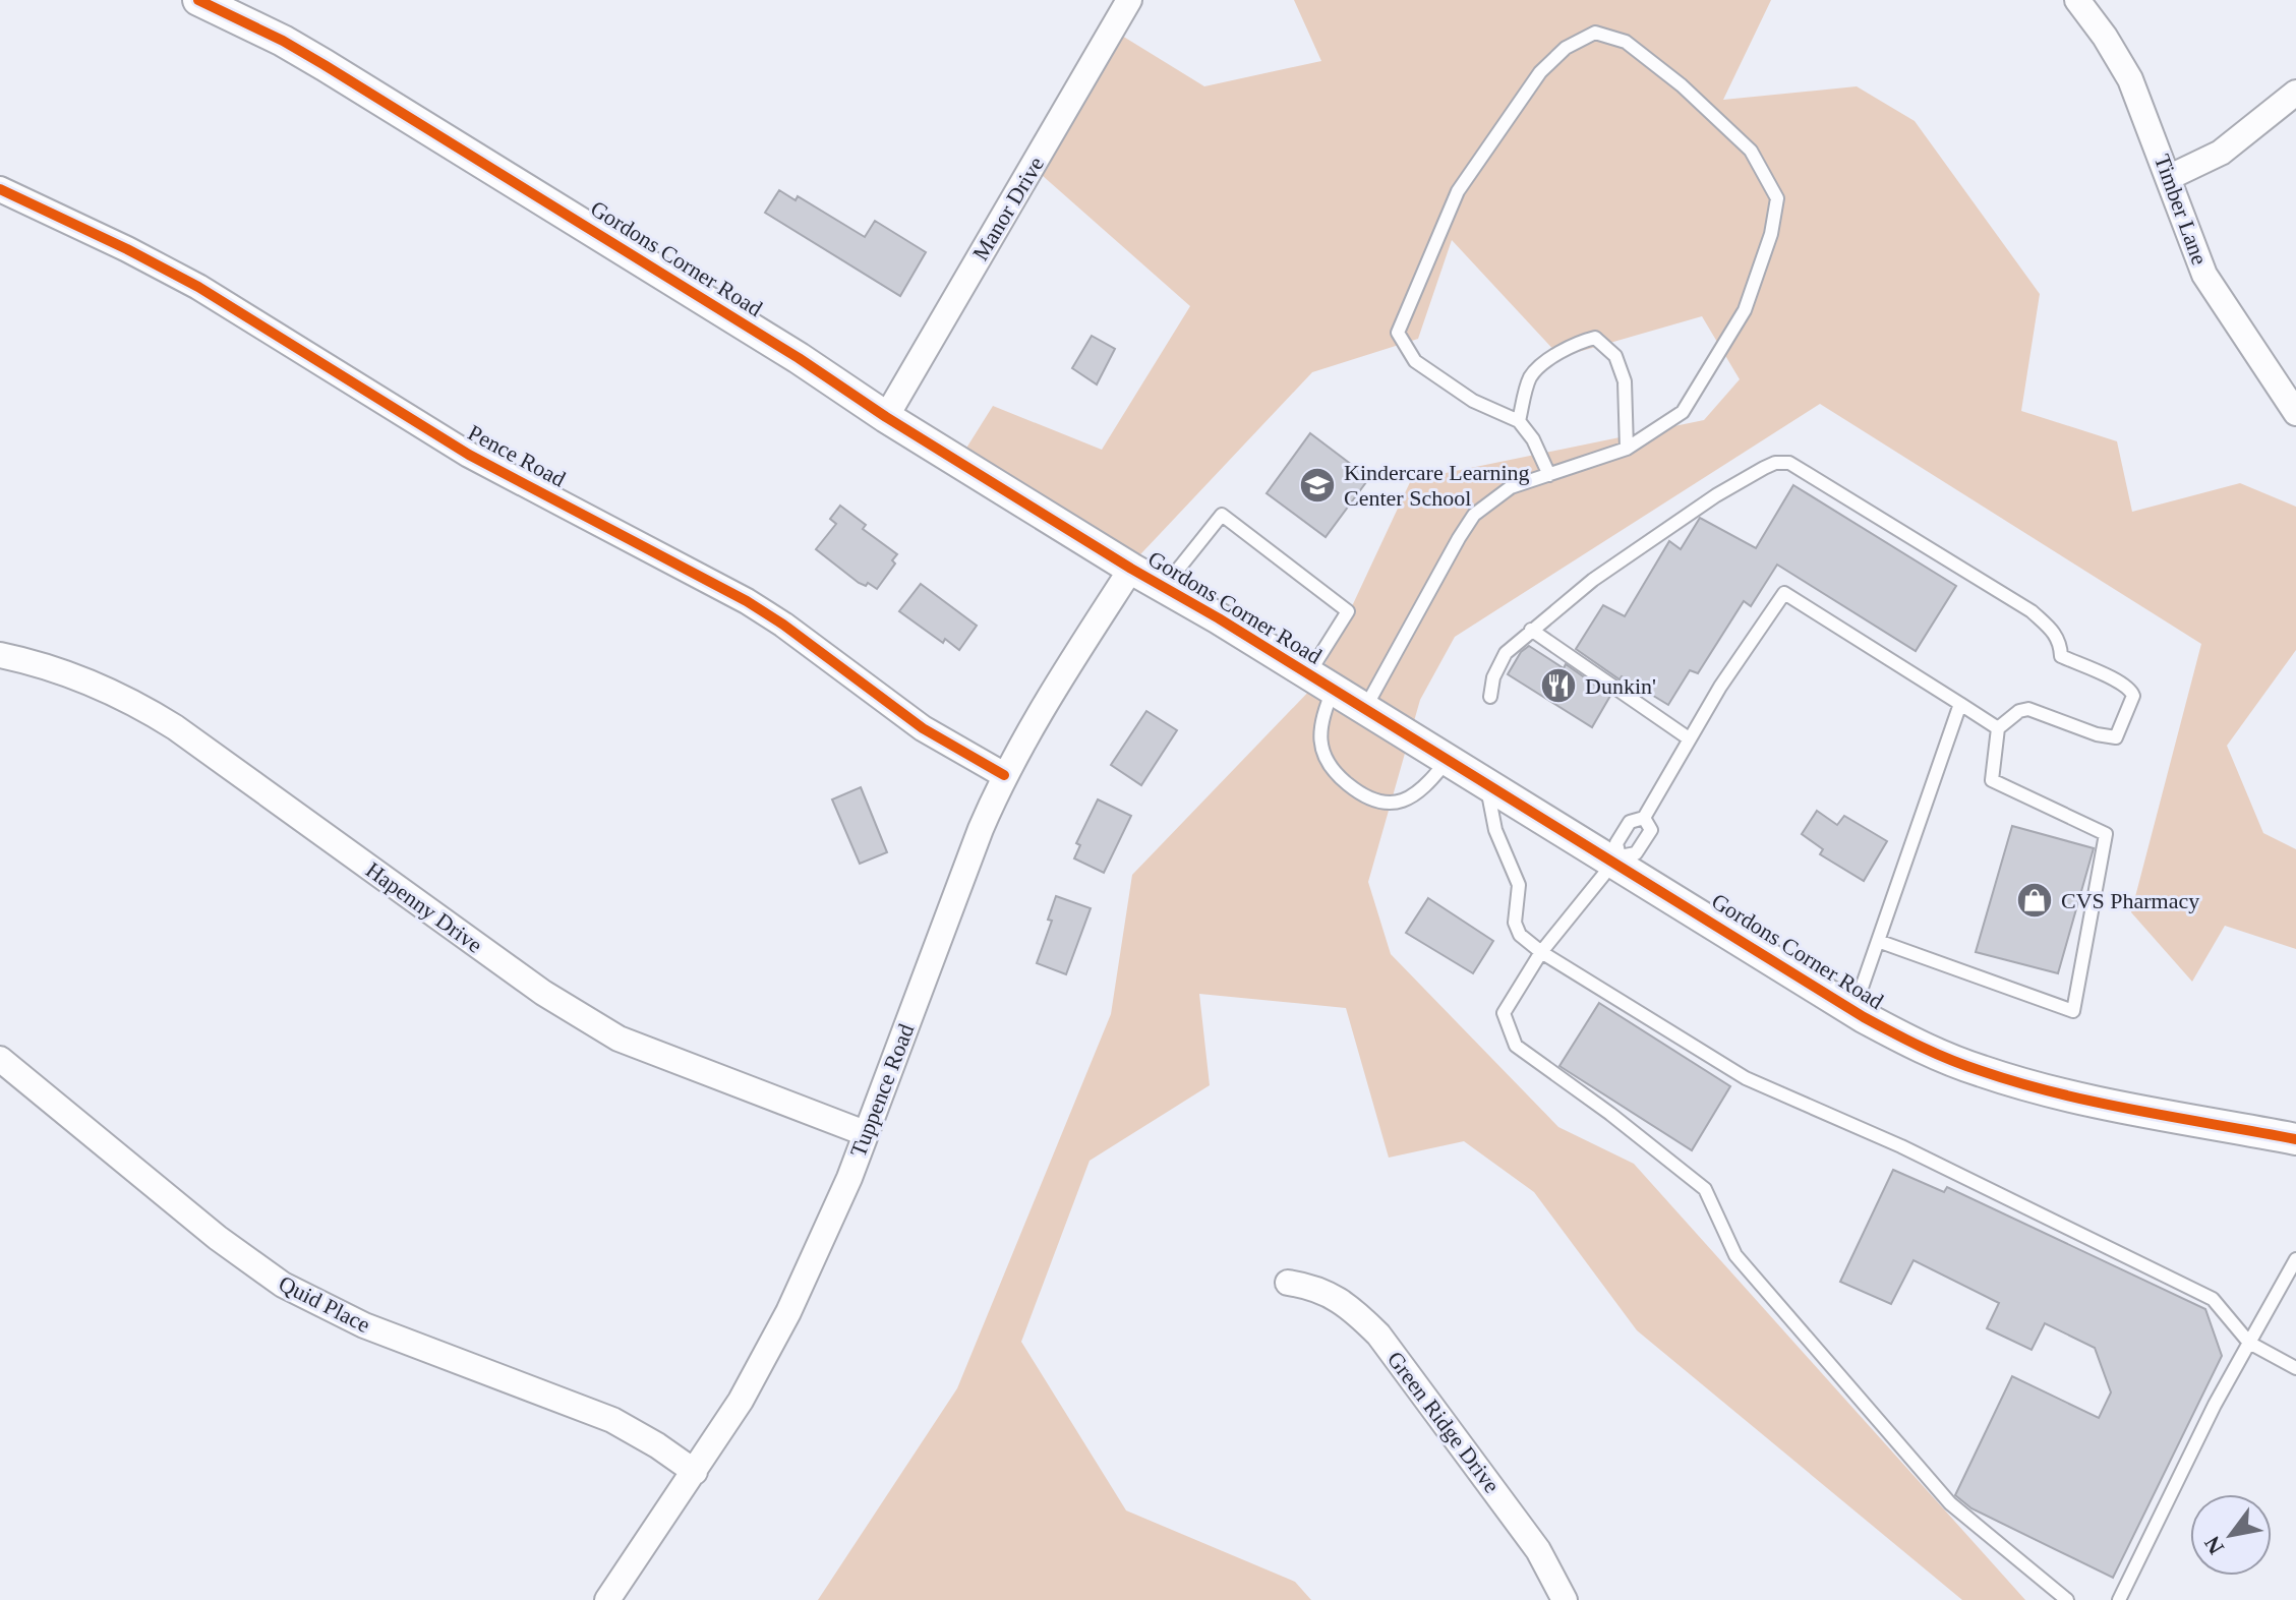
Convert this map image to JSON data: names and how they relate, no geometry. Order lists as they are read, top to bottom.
{
  "streets": {
    "street": [
      "Manor Drive",
      "Timber Lane",
      "Gordons Corner Road",
      "Pence Road",
      "Hapenny Drive",
      "Tuppence Road",
      "Quid Place",
      "Green Ridge Drive"
    ]
  },
  "crossings": [
    ["Manor Drive", "Gordons Corner Road"],
    ["Gordons Corner Road", "Tuppence Road"],
    ["Pence Road", "Tuppence Road"],
    ["Hapenny Drive", "Tuppence Road"],
    ["Tuppence Road", "Quid Place"]
  ],
  "places": {
    "school or university": ["Kindercare Learning Center School"],
    "restaurant": ["Dunkin'"],
    "shop": ["CVS Pharmacy"]
  },
  "north": "bottom left"
}
